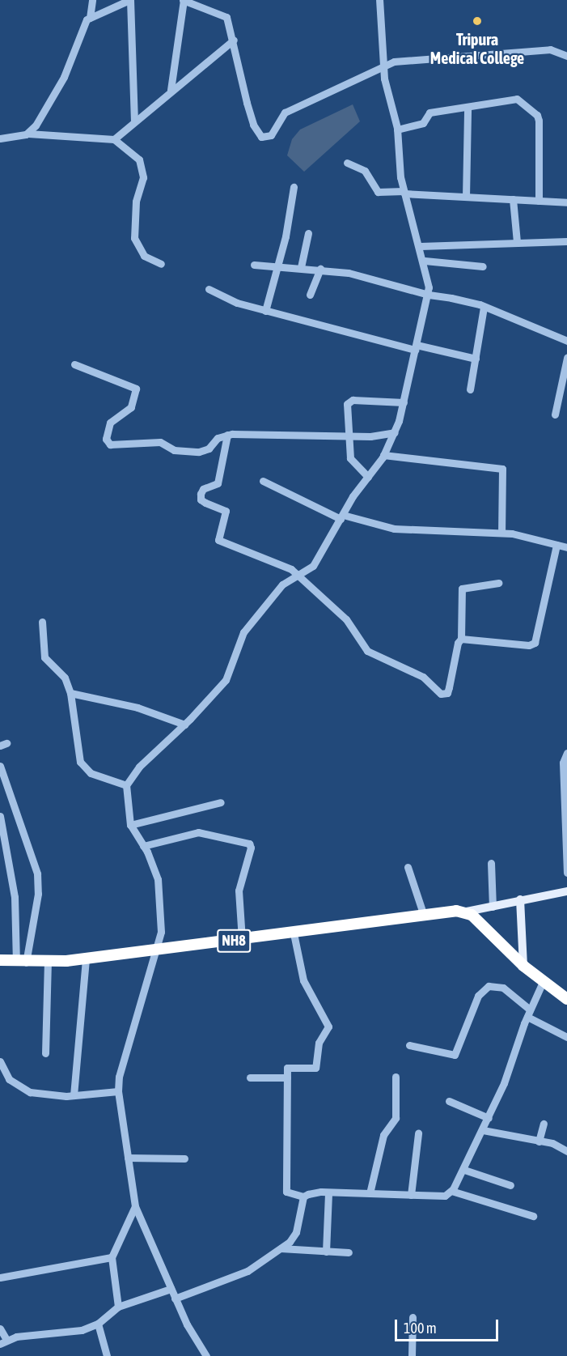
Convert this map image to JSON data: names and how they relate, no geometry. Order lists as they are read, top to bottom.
{
  "streets": {
    "highway": ["NH8"]
  },
  "places": ["Tripura Medical College"],
  "scale_bar": "100 m"
}
